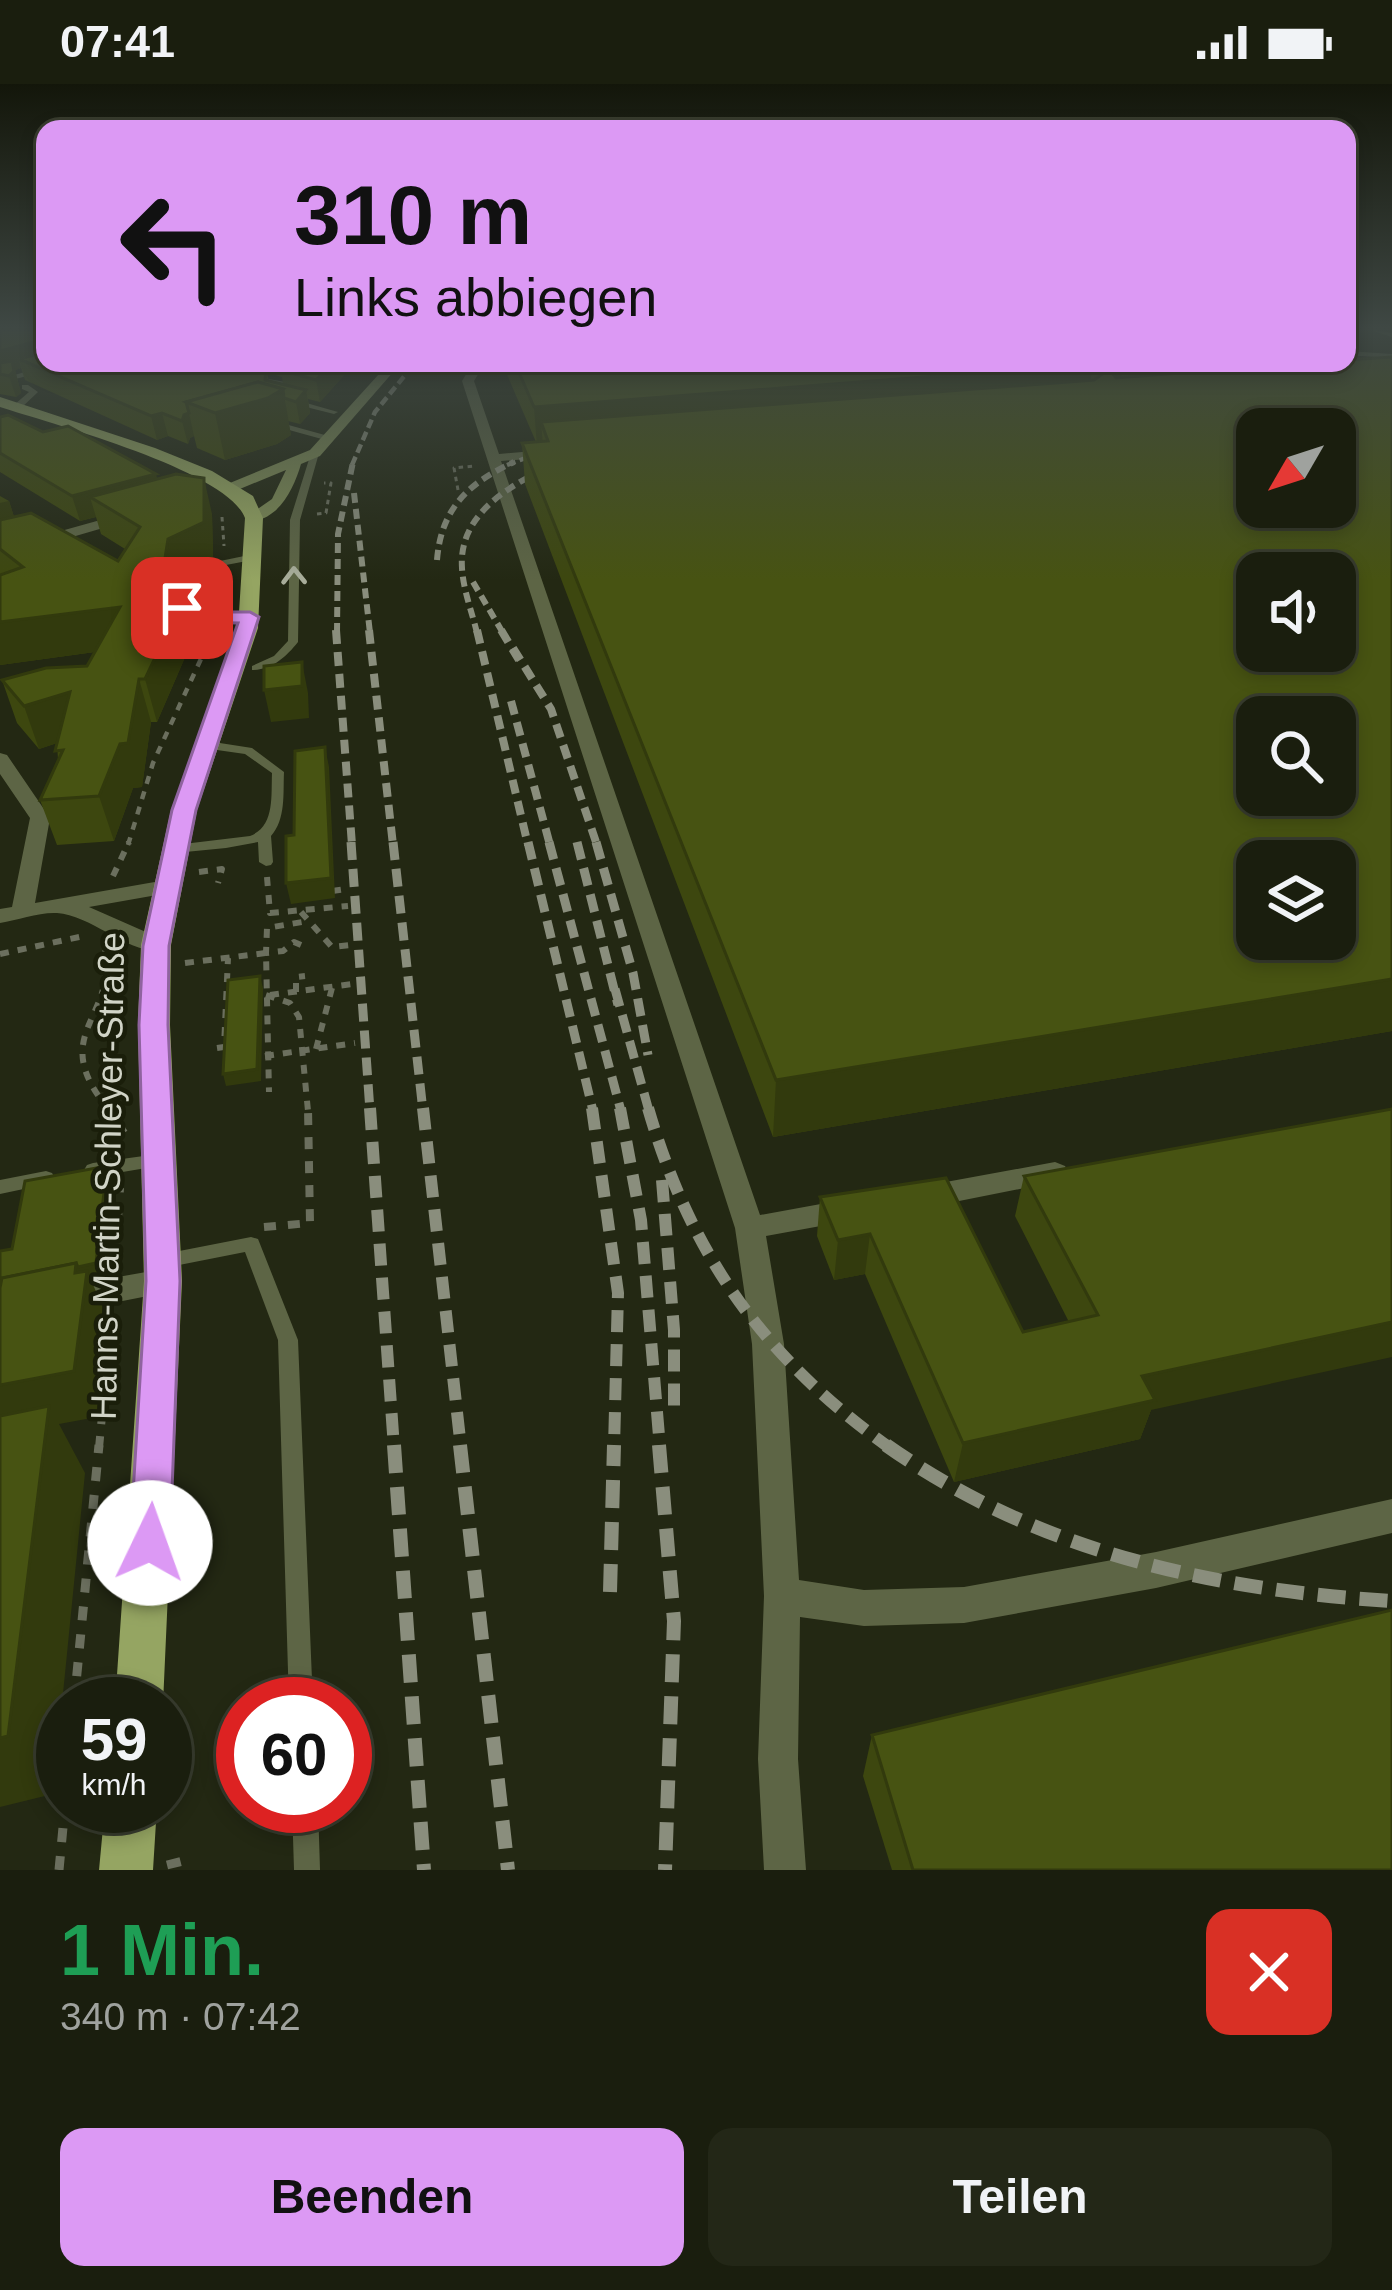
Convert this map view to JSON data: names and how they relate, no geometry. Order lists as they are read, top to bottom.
{
  "streets": {
    "main road": ["Hanns-Martin-Schleyer-Straße"]
  },
  "north": "bottom left",
  "page": {
    "status": "07:41",
    "turn": ["310 m", "Links abbiegen"],
    "speed": "59 km/h",
    "limit": "60",
    "heading": ["1 Min.", "340 m · 07:42"],
    "buttons": ["Beenden", "Teilen"]
  }
}
